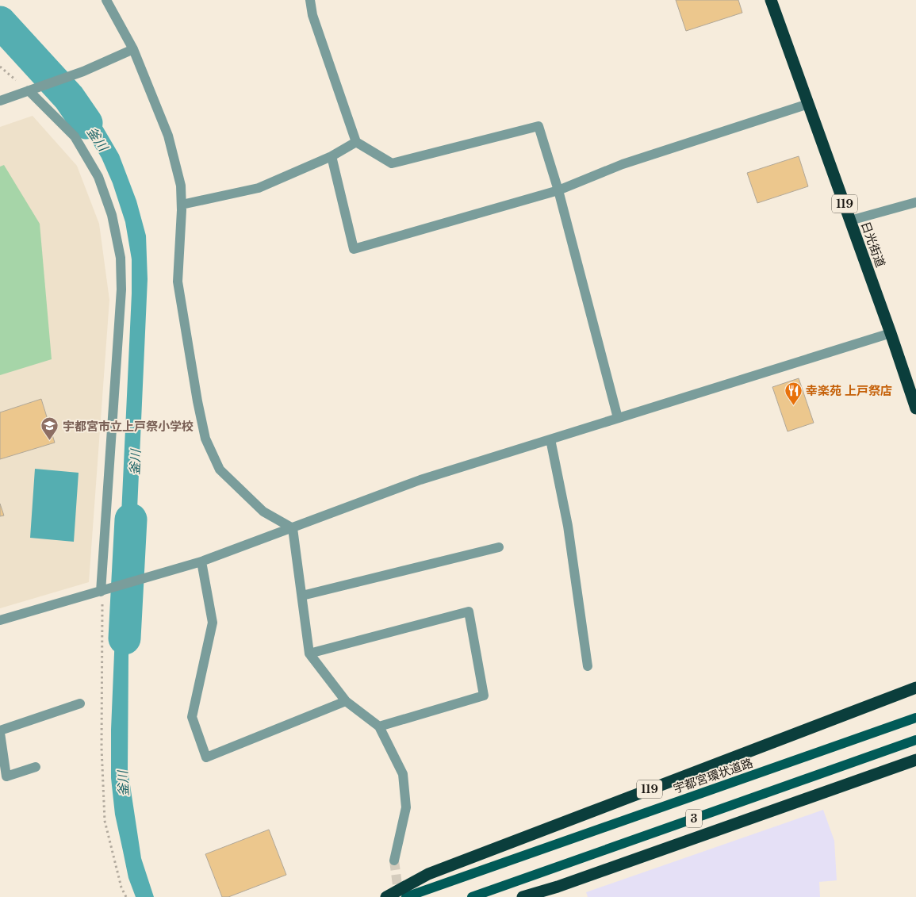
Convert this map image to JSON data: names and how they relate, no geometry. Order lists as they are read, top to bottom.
{
  "streets": {
    "highway": ["119", "日光街道"],
    "main road": ["宇都宮環状道路", "3"]
  },
  "water": ["釜川"],
  "places": {
    "restaurant": ["幸楽苑 上戸祭店"],
    "school or university": ["宇都宮市立上戸祭小学校"]
  }
}
